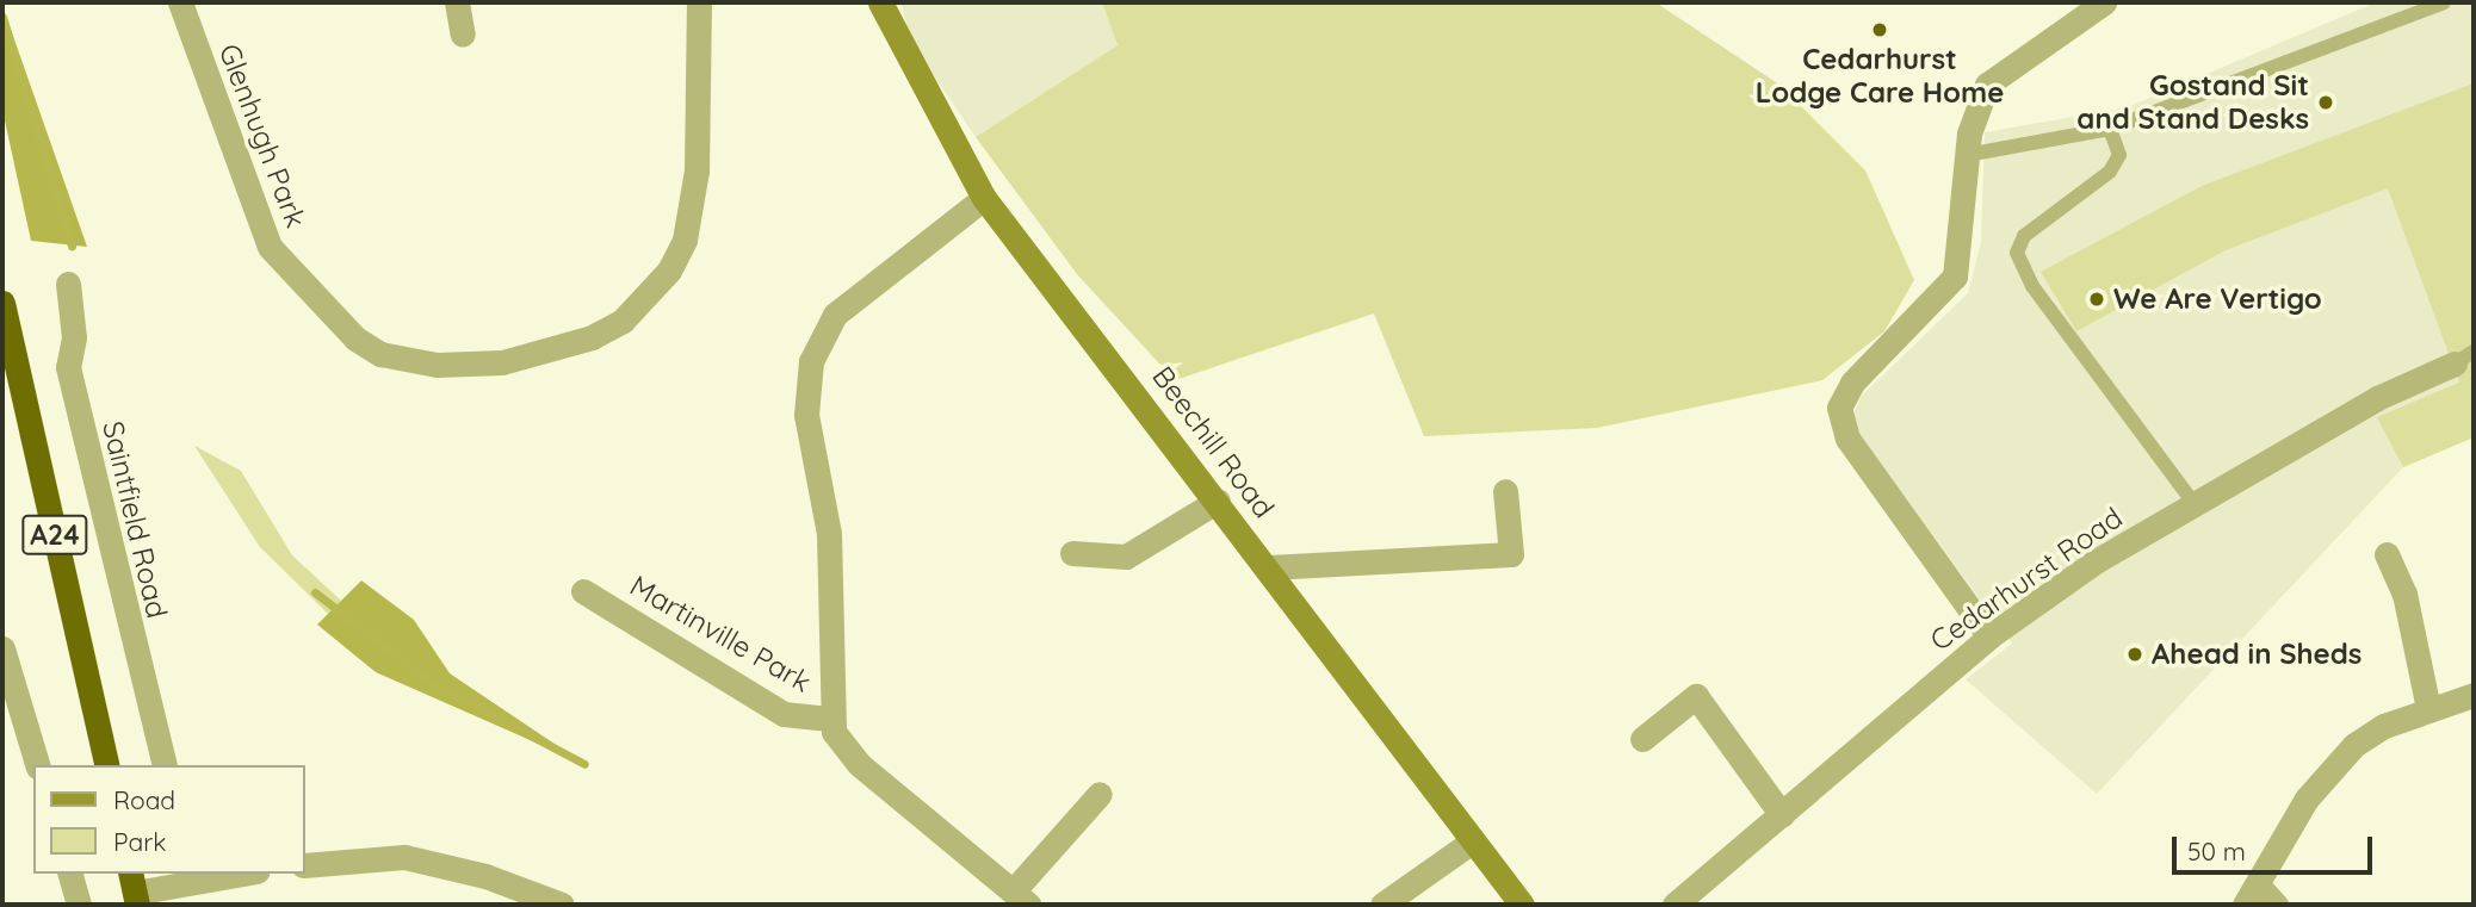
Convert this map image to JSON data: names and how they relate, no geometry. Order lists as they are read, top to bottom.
{
  "streets": {
    "highway": ["A24"],
    "street": [
      "Glenhugh Park",
      "Beechill Road",
      "Saintfield Road",
      "Cedarhurst Road",
      "Martinville Park"
    ]
  },
  "crossings": [
    ["Beechill Road", "Martinville Park"]
  ],
  "places": [
    "Cedarhurst Lodge Care Home",
    "Gostand Sit and Stand Desks",
    "We Are Vertigo",
    "Ahead in Sheds"
  ],
  "legend": ["Road", "Park"],
  "scale_bar": "50 m"
}
